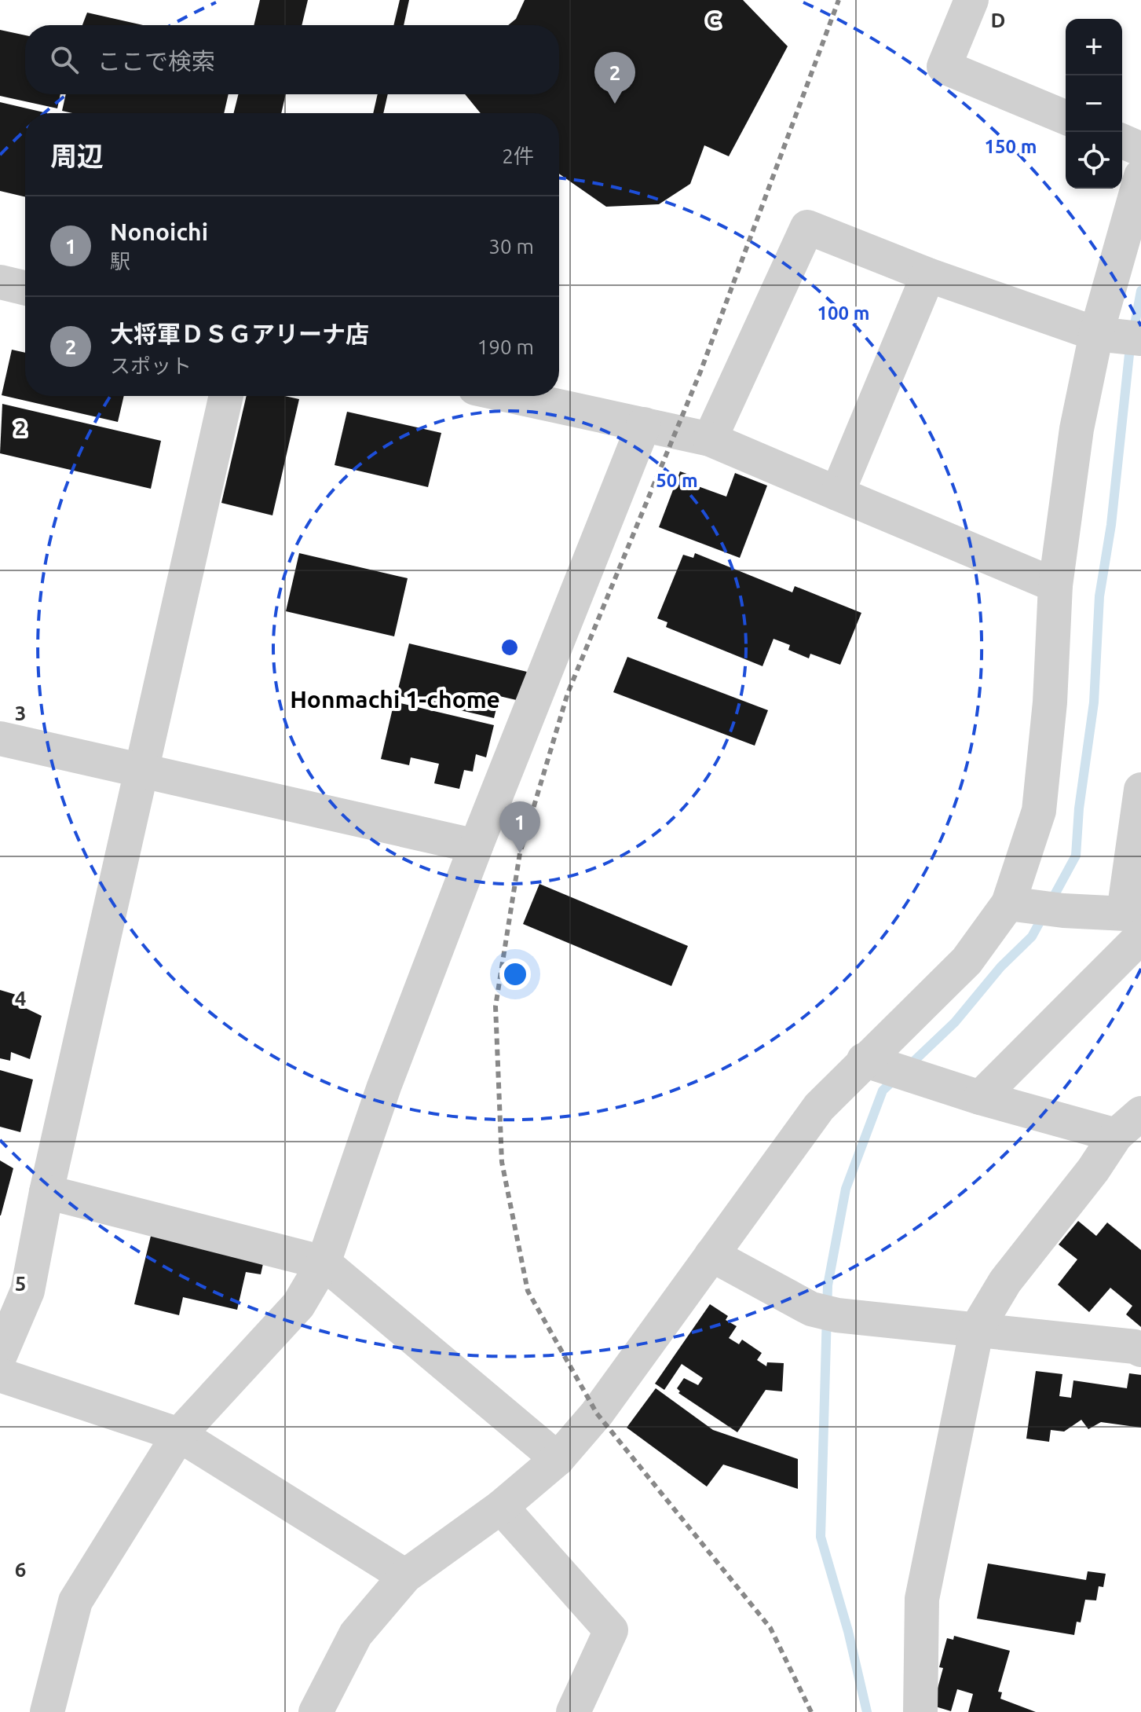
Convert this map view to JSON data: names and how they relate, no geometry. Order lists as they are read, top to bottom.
{
  "districts": ["Honmachi 1-chome"],
  "page": {
    "map_buttons": ["+", "−"],
    "search": "ここで検索",
    "pins": ["2", "1"],
    "heading": ["周辺", "2件"],
    "list": [
      {
        "mark": "1",
        "name": "Nonoichi",
        "note": "駅",
        "value": "30 m"
      },
      {
        "mark": "2",
        "name": "大将軍ＤＳＧアリーナ店",
        "note": "スポット",
        "value": "190 m"
      }
    ]
  },
  "grid": {
    "columns": ["C", "D"],
    "rows": [
      "2",
      "3",
      "4",
      "5",
      "6"
    ]
  },
  "rings": ["150 m", "100 m", "50 m"]
}
